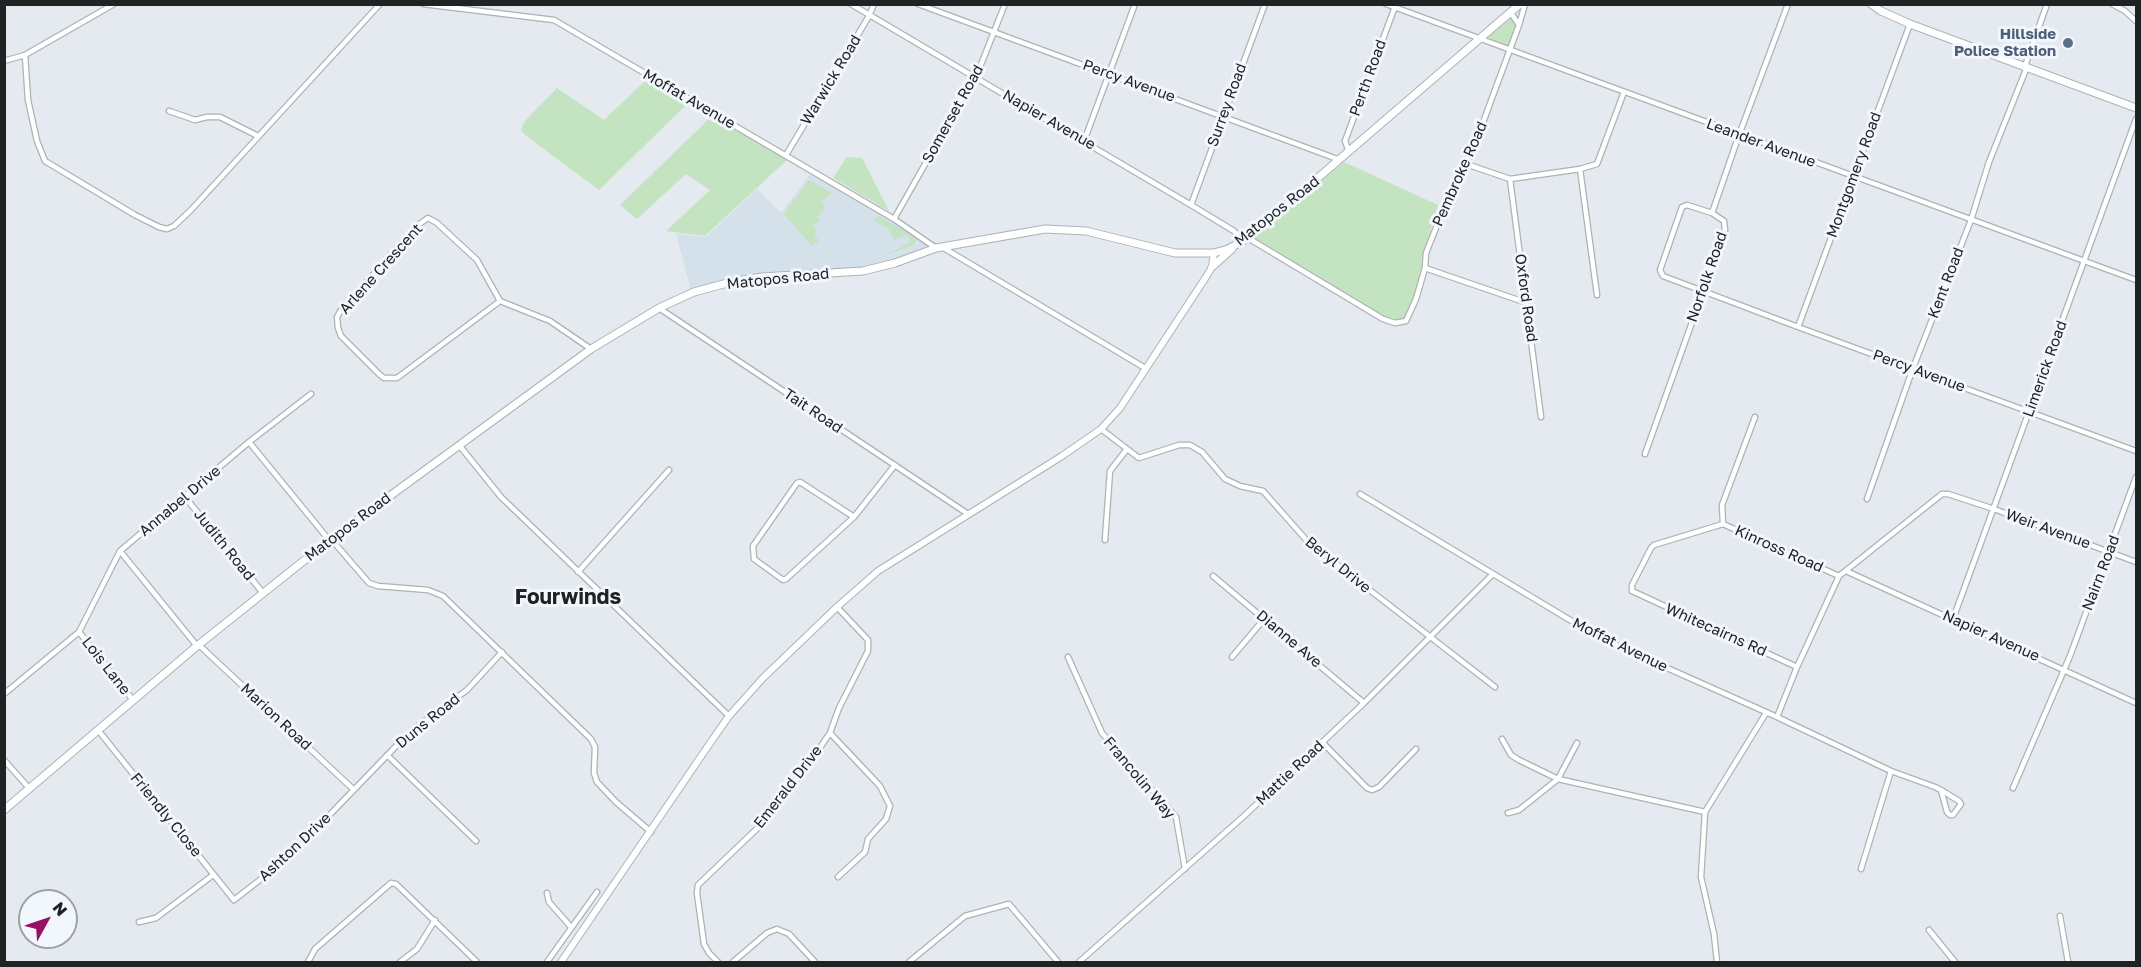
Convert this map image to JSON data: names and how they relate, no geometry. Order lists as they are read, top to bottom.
{
  "streets": {
    "main road": ["Matopos Road"],
    "street": [
      "Perth Road",
      "Warwick Road",
      "Percy Avenue",
      "Moffat Avenue",
      "Surrey Road",
      "Somerset Road",
      "Napier Avenue",
      "Leander Avenue",
      "Pembroke Road",
      "Montgomery Road",
      "Arlene Crescent",
      "Norfolk Road",
      "Kent Road",
      "Oxford Road",
      "Limerick Road",
      "Tait Road",
      "Annabel Drive",
      "Weir Avenue",
      "Judith Road",
      "Kinross Road",
      "Beryl Drive",
      "Nairn Road",
      "Whitecairns Rd",
      "Dianne Ave",
      "Lois Lane",
      "Marion Road",
      "Duns Road",
      "Mattie Road",
      "Francolin Way",
      "Emerald Drive",
      "Friendly Close",
      "Ashton Drive"
    ]
  },
  "crossings": [
    ["Perth Road", "Leander Avenue"],
    ["Perth Road", "Matopos Road"],
    ["Warwick Road", "Moffat Avenue"],
    ["Warwick Road", "Napier Avenue"],
    ["Percy Avenue", "Surrey Road"],
    ["Percy Avenue", "Somerset Road"],
    ["Percy Avenue", "Montgomery Road"],
    ["Percy Avenue", "Matopos Road"],
    ["Percy Avenue", "Norfolk Road"],
    ["Percy Avenue", "Kent Road"],
    ["Percy Avenue", "Limerick Road"],
    ["Moffat Avenue", "Somerset Road"],
    ["Moffat Avenue", "Matopos Road"],
    ["Moffat Avenue", "Mattie Road"],
    ["Surrey Road", "Napier Avenue"],
    ["Somerset Road", "Napier Avenue"],
    ["Napier Avenue", "Pembroke Road"],
    ["Napier Avenue", "Matopos Road"],
    ["Napier Avenue", "Limerick Road"],
    ["Napier Avenue", "Weir Avenue"],
    ["Napier Avenue", "Nairn Road"],
    ["Leander Avenue", "Pembroke Road"],
    ["Leander Avenue", "Montgomery Road"],
    ["Leander Avenue", "Matopos Road"],
    ["Leander Avenue", "Norfolk Road"],
    ["Leander Avenue", "Kent Road"],
    ["Leander Avenue", "Limerick Road"],
    ["Pembroke Road", "Matopos Road"],
    ["Matopos Road", "Tait Road"],
    ["Matopos Road", "Judith Road"],
    ["Matopos Road", "Lois Lane"],
    ["Matopos Road", "Marion Road"],
    ["Matopos Road", "Friendly Close"],
    ["Limerick Road", "Weir Avenue"],
    ["Annabel Drive", "Judith Road"],
    ["Annabel Drive", "Lois Lane"],
    ["Annabel Drive", "Marion Road"],
    ["Weir Avenue", "Nairn Road"],
    ["Kinross Road", "Whitecairns Rd"],
    ["Beryl Drive", "Mattie Road"],
    ["Dianne Ave", "Mattie Road"],
    ["Marion Road", "Duns Road"],
    ["Marion Road", "Ashton Drive"],
    ["Duns Road", "Ashton Drive"],
    ["Mattie Road", "Francolin Way"],
    ["Friendly Close", "Ashton Drive"]
  ],
  "districts": ["Fourwinds"],
  "places": ["Hillside Police Station"],
  "north": "top right"
}
